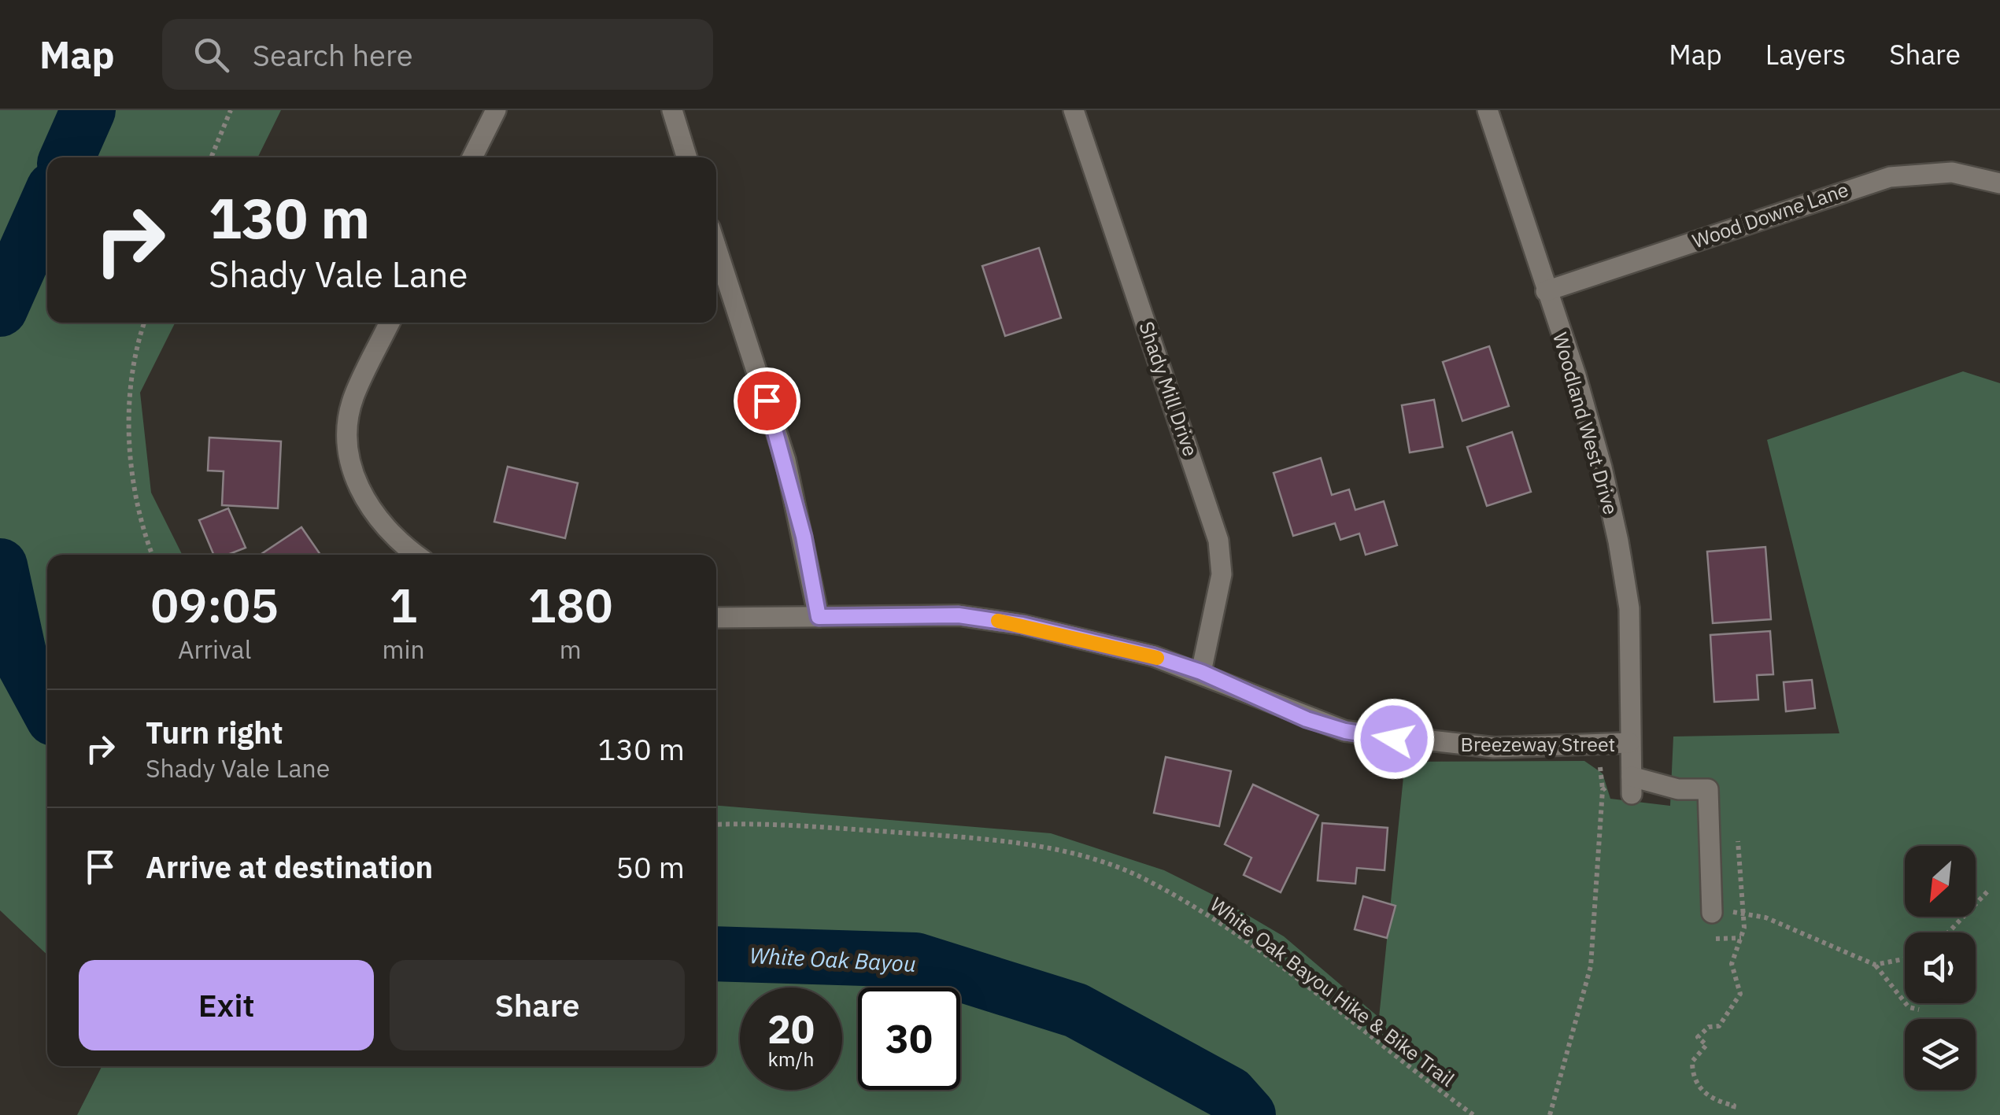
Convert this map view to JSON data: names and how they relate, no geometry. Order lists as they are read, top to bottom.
{
  "streets": {
    "street": [
      "Wood Downe Lane",
      "Shady Mill Drive",
      "Woodland West Drive",
      "Breezeway Street"
    ],
    "path": ["White Oak Bayou Hike & Bike Trail"]
  },
  "crossings": [
    ["Wood Downe Lane", "Woodland West Drive"],
    ["Shady Mill Drive", "Breezeway Street"],
    ["Woodland West Drive", "Breezeway Street"]
  ],
  "water": ["White Oak Bayou"],
  "north": "bottom left",
  "page": {
    "header": "Map",
    "search": "Search here",
    "nav": ["Map", "Layers", "Share"],
    "turn": ["130 m", "Shady Vale Lane"],
    "eta": [
      "09:05",
      "Arrival",
      "1",
      "min",
      "180",
      "m"
    ],
    "list": [
      {
        "name": "Turn right",
        "note": "Shady Vale Lane",
        "value": "130 m"
      },
      {
        "name": "Arrive at destination",
        "value": "50 m"
      }
    ],
    "buttons": ["Exit", "Share"],
    "speed": "20 km/h",
    "limit": "30"
  }
}
